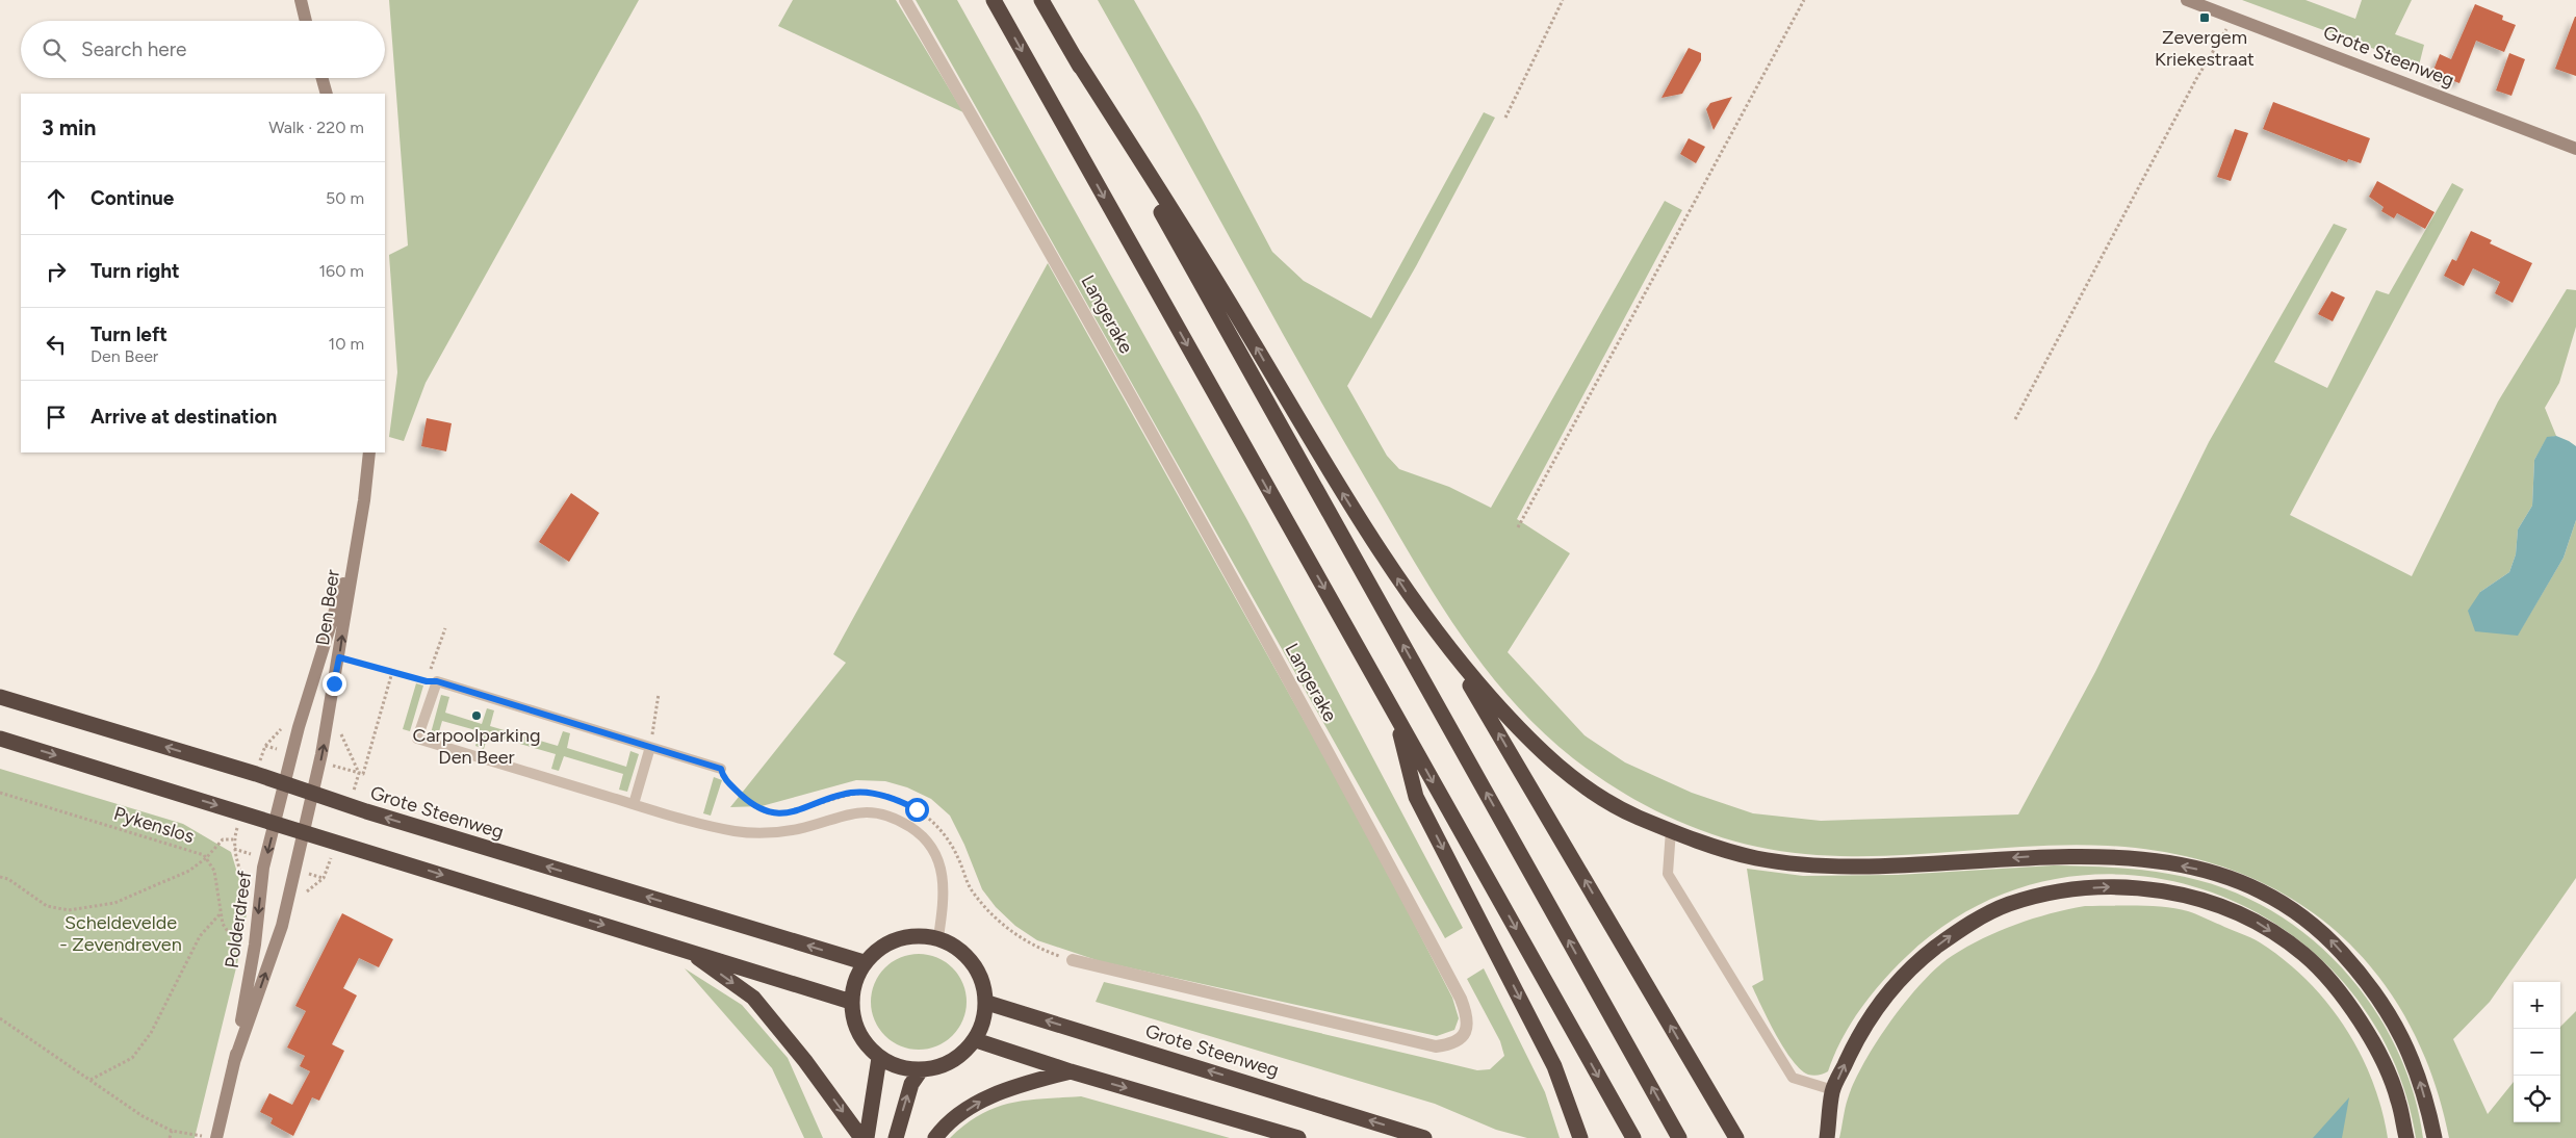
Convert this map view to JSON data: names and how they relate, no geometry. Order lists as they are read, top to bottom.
{
  "streets": {
    "highway": ["Grote Steenweg"],
    "street": ["Langerake", "Den Beer", "Polderdreef"],
    "path": ["Pykenslos"]
  },
  "crossings": [
    ["Grote Steenweg", "Den Beer"],
    ["Grote Steenweg", "Polderdreef"],
    ["Den Beer", "Polderdreef"],
    ["Pykenslos", "Polderdreef"]
  ],
  "one_way": ["Grote Steenweg"],
  "parks": ["Scheldevelde - Zevendreven"],
  "places": {
    "transit": ["Zevergem Kriekestraat"],
    "other": ["Carpoolparking Den Beer"]
  },
  "page": {
    "search": "Search here",
    "heading": ["3 min", "Walk · 220 m"],
    "list": [
      ["Continue", "50 m"],
      ["Turn right", "160 m"],
      ["Turn left", "Den Beer", "10 m"],
      "Arrive at destination"
    ],
    "map_buttons": ["+", "−"]
  }
}
